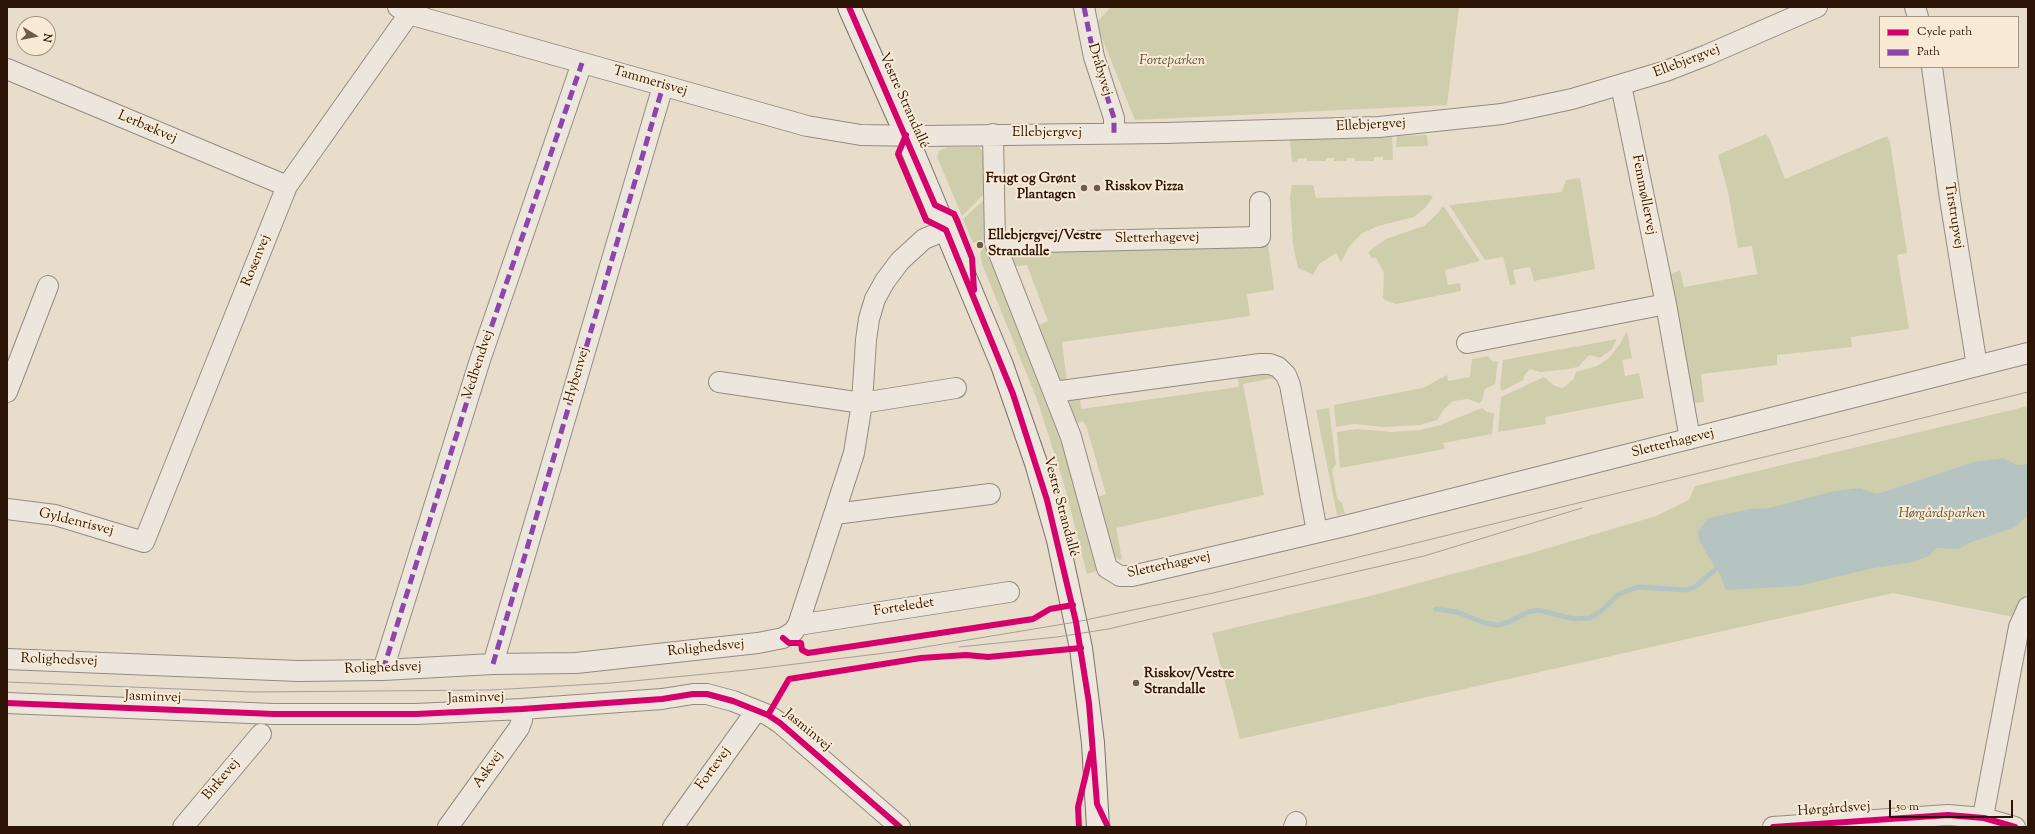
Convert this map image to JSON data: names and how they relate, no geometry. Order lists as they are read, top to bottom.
{
  "streets": {
    "street": [
      "Ellebjergvej",
      "Dråbyvej",
      "Tammerisvej",
      "Vestre Strandallé",
      "Lerbækvej",
      "Femmøllervej",
      "Tirstrupvej",
      "Sletterhagevej",
      "Rosenvej",
      "Vedbendvej",
      "Hybenvej",
      "Gyldenrisvej",
      "Forteledet",
      "Rolighedsvej",
      "Jasminvej",
      "Fortevej",
      "Askvej",
      "Birkevej",
      "Hørgårdsvej"
    ]
  },
  "crossings": [
    ["Ellebjergvej", "Dråbyvej"],
    ["Ellebjergvej", "Tammerisvej"],
    ["Ellebjergvej", "Vestre Strandallé"],
    ["Ellebjergvej", "Femmøllervej"],
    ["Ellebjergvej", "Sletterhagevej"],
    ["Tammerisvej", "Vestre Strandallé"],
    ["Tammerisvej", "Rosenvej"],
    ["Tammerisvej", "Vedbendvej"],
    ["Tammerisvej", "Hybenvej"],
    ["Lerbækvej", "Rosenvej"],
    ["Femmøllervej", "Sletterhagevej"],
    ["Tirstrupvej", "Sletterhagevej"],
    ["Rosenvej", "Gyldenrisvej"],
    ["Vedbendvej", "Rolighedsvej"],
    ["Hybenvej", "Rolighedsvej"],
    ["Forteledet", "Rolighedsvej"],
    ["Jasminvej", "Fortevej"],
    ["Jasminvej", "Askvej"]
  ],
  "parks": ["Forteparken", "Hørgårdsparken"],
  "places": [
    "Frugt og Grønt Plantagen",
    "Risskov Pizza",
    "Ellebjergvej/Vestre Strandalle",
    "Risskov/Vestre Strandalle"
  ],
  "legend": ["Cycle path", "Path"],
  "scale_bar": "50 m",
  "north": "right"
}
